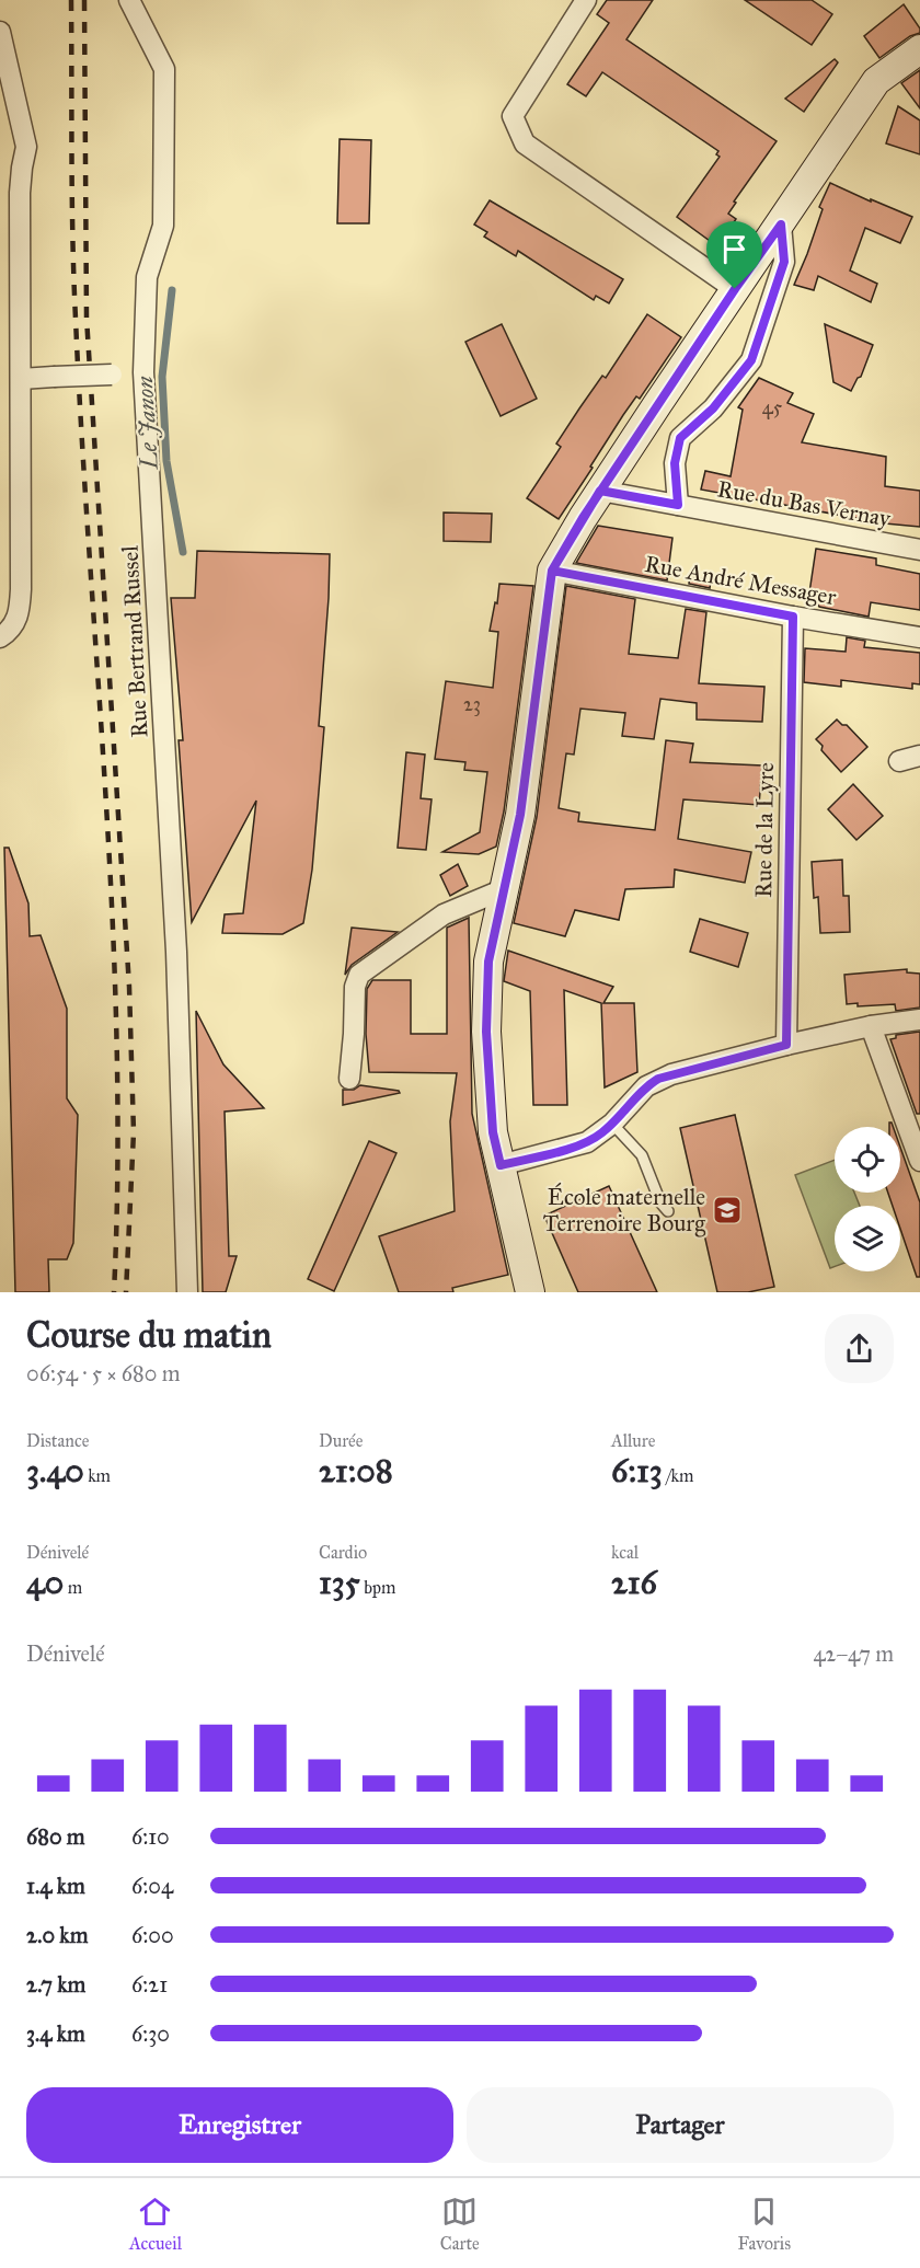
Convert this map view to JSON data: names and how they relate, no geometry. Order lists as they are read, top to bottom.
{
  "streets": {
    "street": [
      "Rue du Bas Vernay",
      "Rue André Messager",
      "Rue Bertrand Russel",
      "Rue de la Lyre"
    ]
  },
  "crossings": [
    ["Rue André Messager", "Rue de la Lyre"]
  ],
  "water": ["Le Janon"],
  "places": {
    "school or university": ["École maternelle Terrenoire Bourg"]
  },
  "house_numbers": ["45", "23"],
  "page": {
    "heading": ["Course du matin", "06:54 · 5 × 680 m"],
    "stats": [
      ["Distance", "3.40 km"],
      ["Durée", "21:08"],
      ["Allure", "6:13 /km"],
      ["Dénivelé", "40 m"],
      ["Cardio", "135 bpm"],
      ["kcal", "216"]
    ],
    "chart": ["Dénivelé", "42–47 m"],
    "list": [
      {
        "name": "680 m",
        "note": "6:10"
      },
      {
        "name": "1.4 km",
        "note": "6:04"
      },
      {
        "name": "2.0 km",
        "note": "6:00"
      },
      {
        "name": "2.7 km",
        "note": "6:21"
      },
      {
        "name": "3.4 km",
        "note": "6:30"
      }
    ],
    "buttons": ["Enregistrer", "Partager"],
    "tabs": ["Accueil", "Carte", "Favoris"]
  }
}
